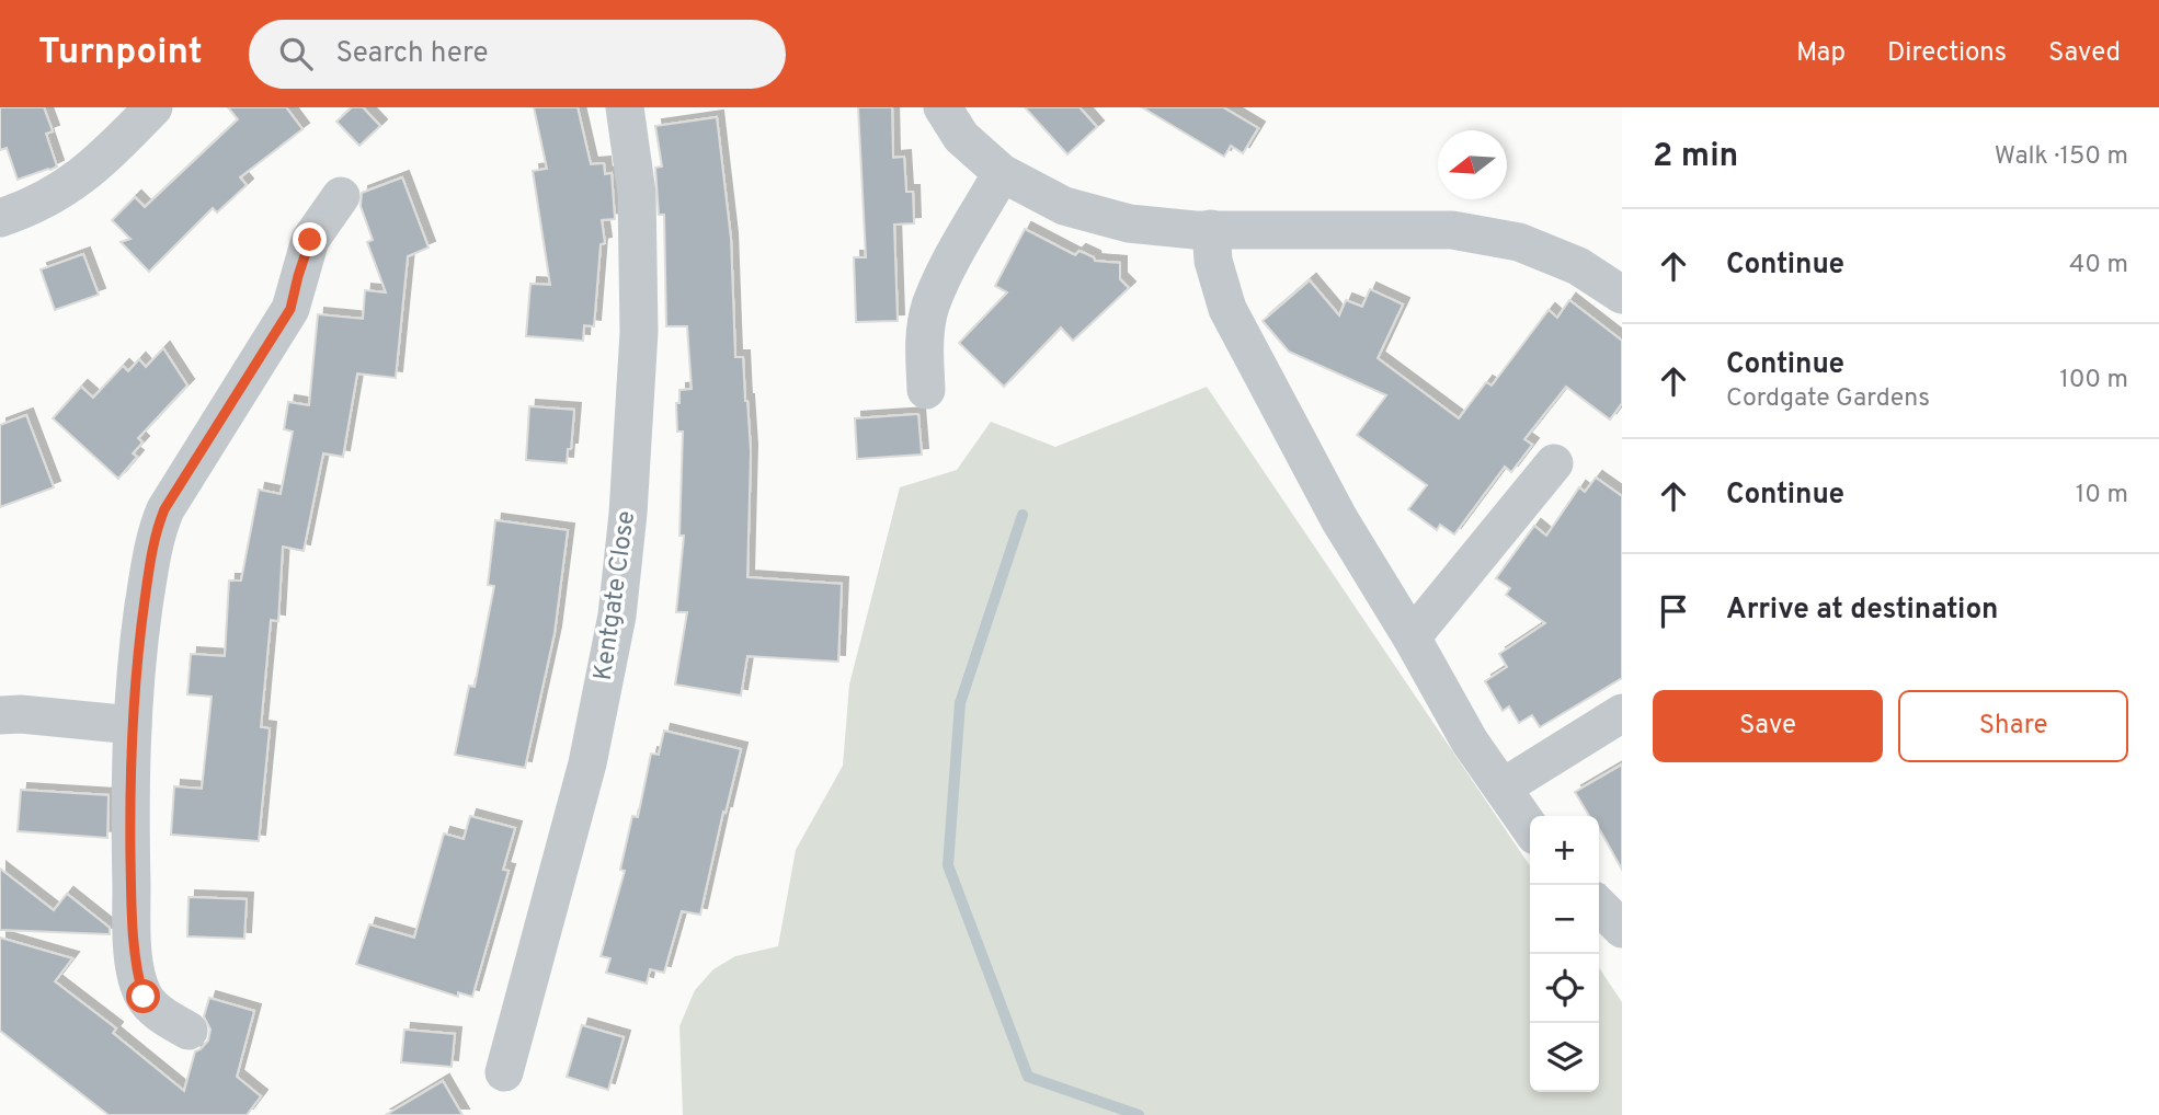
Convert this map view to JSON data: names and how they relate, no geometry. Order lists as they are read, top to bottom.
{
  "streets": {
    "street": ["Kentgate Close"]
  },
  "north": "left",
  "page": {
    "header": "Turnpoint",
    "search": "Search here",
    "nav": ["Map", "Directions", "Saved"],
    "heading": ["2 min", "Walk · 150 m"],
    "list": [
      ["Continue", "40 m"],
      ["Continue", "Cordgate Gardens", "100 m"],
      ["Continue", "10 m"],
      "Arrive at destination"
    ],
    "buttons": ["Save", "Share"],
    "map_buttons": ["+", "−"]
  }
}
